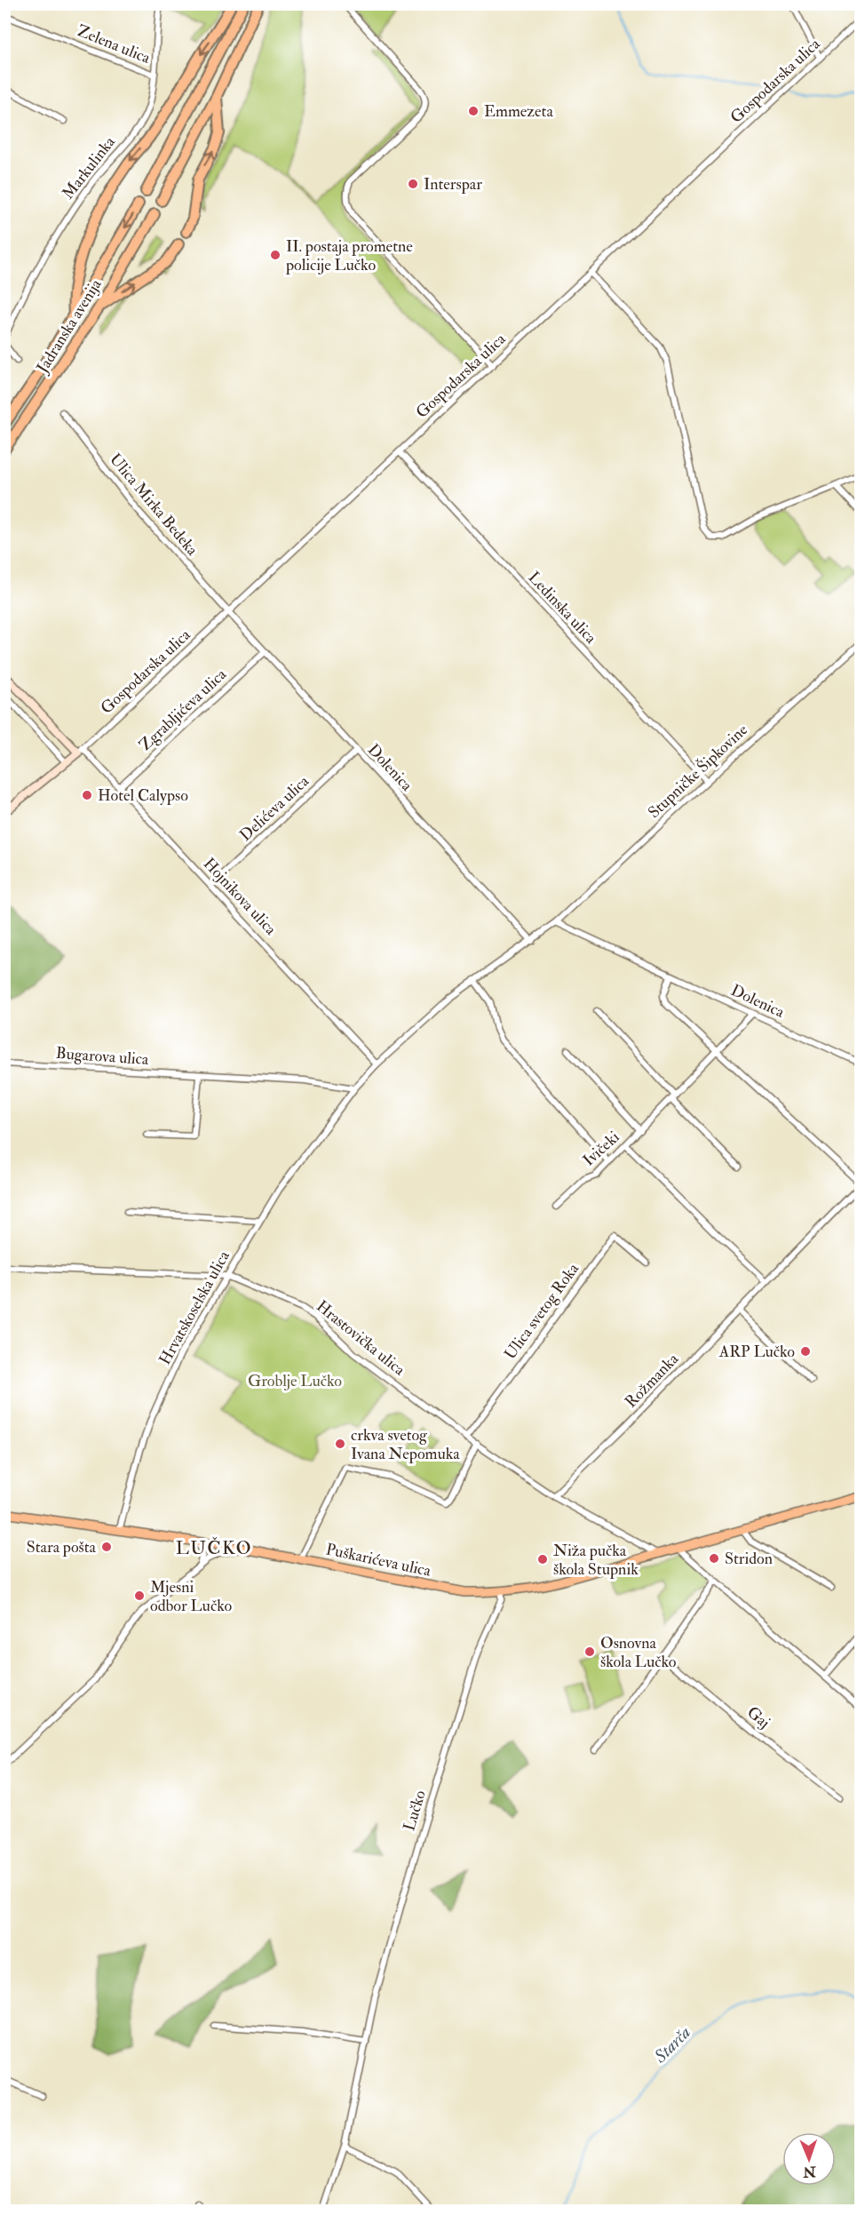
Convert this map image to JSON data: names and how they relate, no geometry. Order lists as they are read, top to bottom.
{
  "streets": {
    "highway": ["Jadranska avenija"],
    "main road": ["Hojnikova ulica", "Puškarićeva ulica"],
    "street": [
      "Zelena ulica",
      "Gospodarska ulica",
      "Markulinka",
      "Ulica Mirka Bedeka",
      "Ledinska ulica",
      "Zgrabljićeva ulica",
      "Dolenica",
      "Stupničke Šipkovine",
      "Delićeva ulica",
      "Bugarova ulica",
      "Ivičeki",
      "Hrvatskoselska ulica",
      "Ulica svetog Roka",
      "Hrastovička ulica",
      "Rožmanka",
      "Gaj",
      "Lučko"
    ]
  },
  "crossings": [
    ["Zelena ulica", "Markulinka"],
    ["Gospodarska ulica", "Ulica Mirka Bedeka"],
    ["Gospodarska ulica", "Ledinska ulica"],
    ["Gospodarska ulica", "Dolenica"],
    ["Gospodarska ulica", "Hojnikova ulica"],
    ["Ulica Mirka Bedeka", "Dolenica"],
    ["Ledinska ulica", "Stupničke Šipkovine"],
    ["Zgrabljićeva ulica", "Dolenica"],
    ["Zgrabljićeva ulica", "Hojnikova ulica"],
    ["Dolenica", "Stupničke Šipkovine"],
    ["Dolenica", "Delićeva ulica"],
    ["Dolenica", "Ivičeki"],
    ["Dolenica", "Hrvatskoselska ulica"],
    ["Dolenica", "Rožmanka"],
    ["Stupničke Šipkovine", "Hrvatskoselska ulica"],
    ["Delićeva ulica", "Hojnikova ulica"],
    ["Hojnikova ulica", "Hrvatskoselska ulica"],
    ["Bugarova ulica", "Hrvatskoselska ulica"],
    ["Ivičeki", "Rožmanka"],
    ["Hrvatskoselska ulica", "Hrastovička ulica"],
    ["Hrvatskoselska ulica", "Puškarićeva ulica"],
    ["Ulica svetog Roka", "Hrastovička ulica"],
    ["Hrastovička ulica", "Rožmanka"],
    ["Hrastovička ulica", "Puškarićeva ulica"],
    ["Puškarićeva ulica", "Lučko"]
  ],
  "districts": ["LUČKO"],
  "water": ["Starča"],
  "parks": ["Groblje Lučko"],
  "places": [
    "Emmezeta",
    "Interspar",
    "II. postaja prometne policije Lučko",
    "Hotel Calypso",
    "ARP Lučko",
    "crkva svetog Ivana Nepomuka",
    "Stara pošta",
    "Stridon",
    "Niža pučka škola Stupnik",
    "Mjesni odbor Lučko",
    "Osnovna škola Lučko"
  ],
  "north": "bottom"
}
